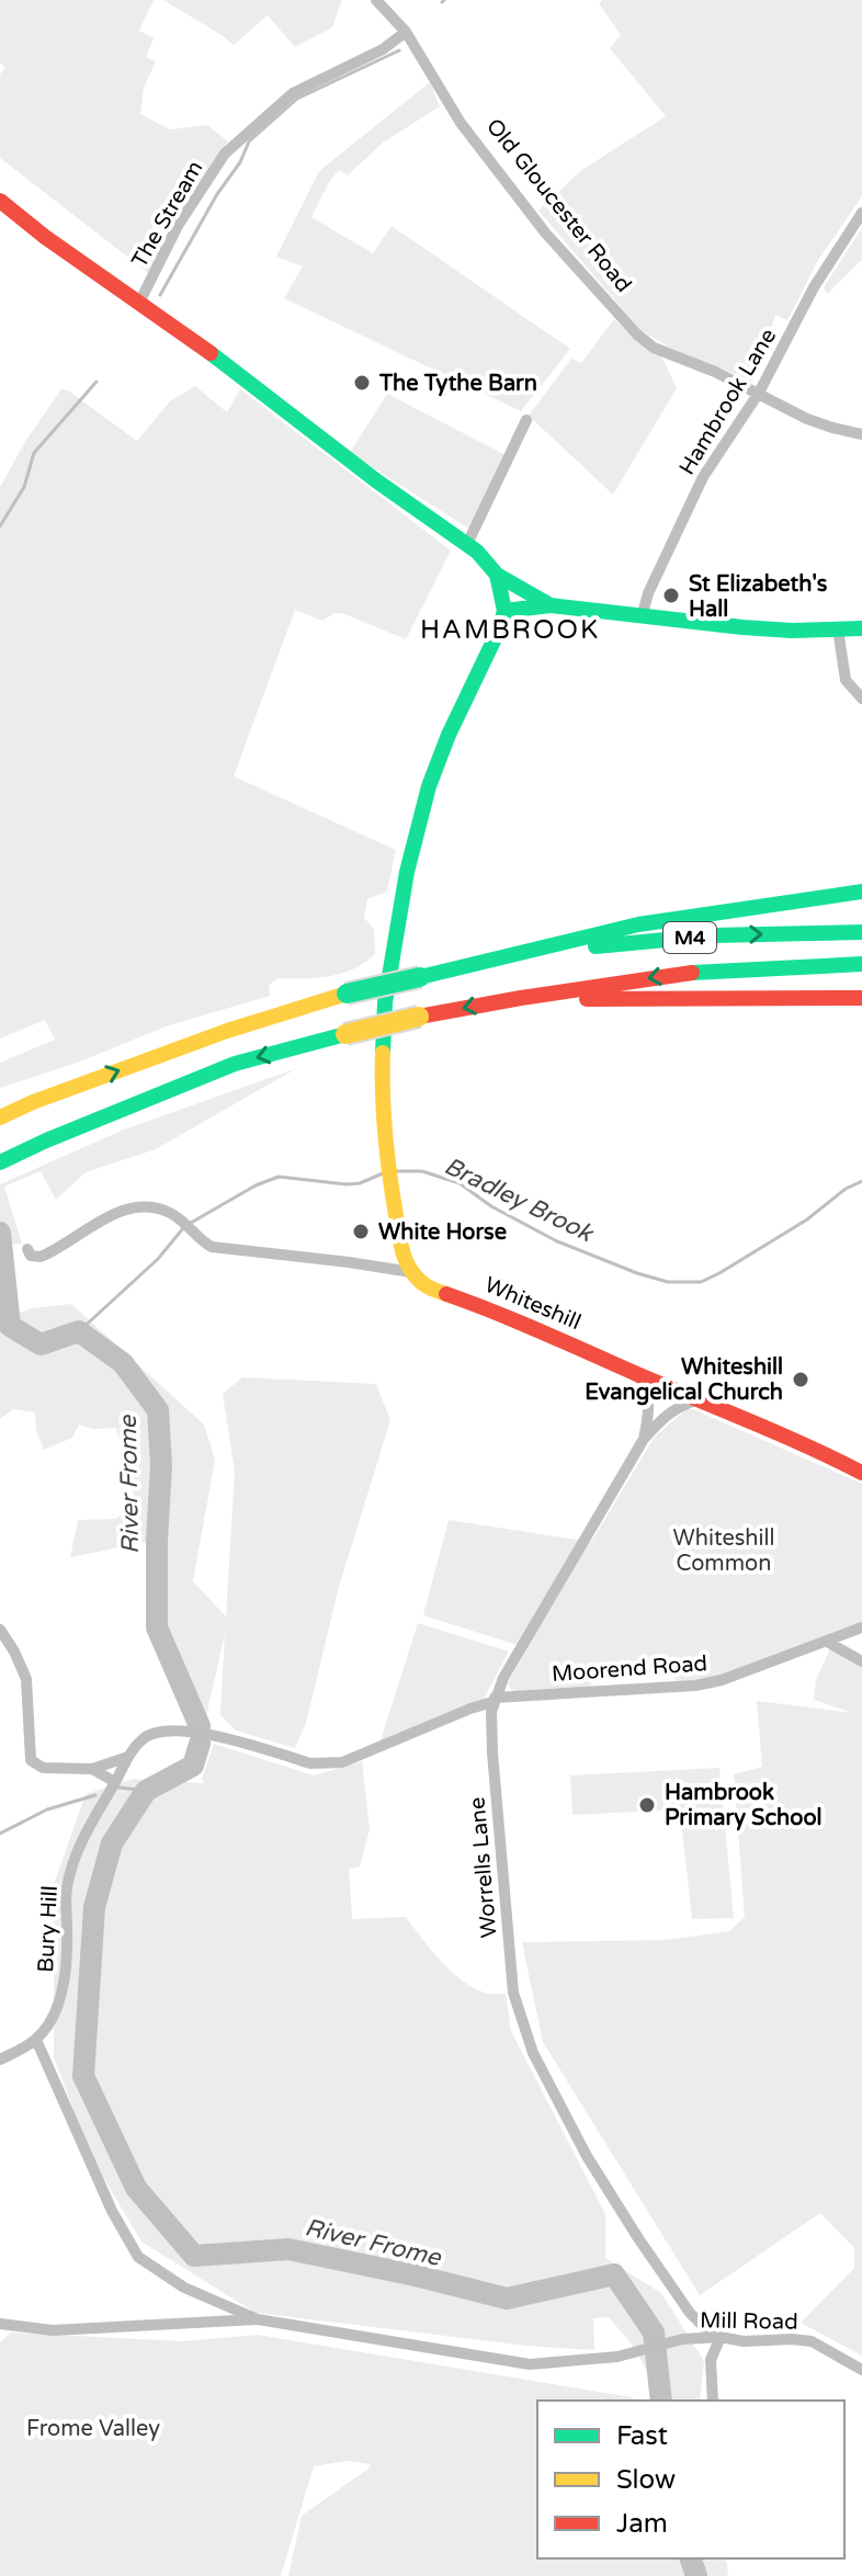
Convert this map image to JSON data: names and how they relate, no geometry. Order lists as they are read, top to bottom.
{
  "streets": {
    "main road": ["M4", "Whiteshill"],
    "street": [
      "Old Gloucester Road",
      "The Stream",
      "Hambrook Lane",
      "Moorend Road",
      "Worrells Lane",
      "Bury Hill",
      "Mill Road"
    ]
  },
  "crossings": [
    ["Old Gloucester Road", "The Stream"],
    ["Old Gloucester Road", "Hambrook Lane"],
    ["Whiteshill", "Worrells Lane"],
    ["Moorend Road", "Worrells Lane"],
    ["Moorend Road", "Bury Hill"],
    ["Worrells Lane", "Mill Road"]
  ],
  "districts": ["HAMBROOK"],
  "water": ["Bradley Brook", "River Frome"],
  "parks": ["Whiteshill Common", "Frome Valley"],
  "places": [
    "The Tythe Barn",
    "St Elizabeth's Hall",
    "White Horse",
    "Whiteshill Evangelical Church",
    "Hambrook Primary School"
  ],
  "legend": ["Fast", "Slow", "Jam"]
}
